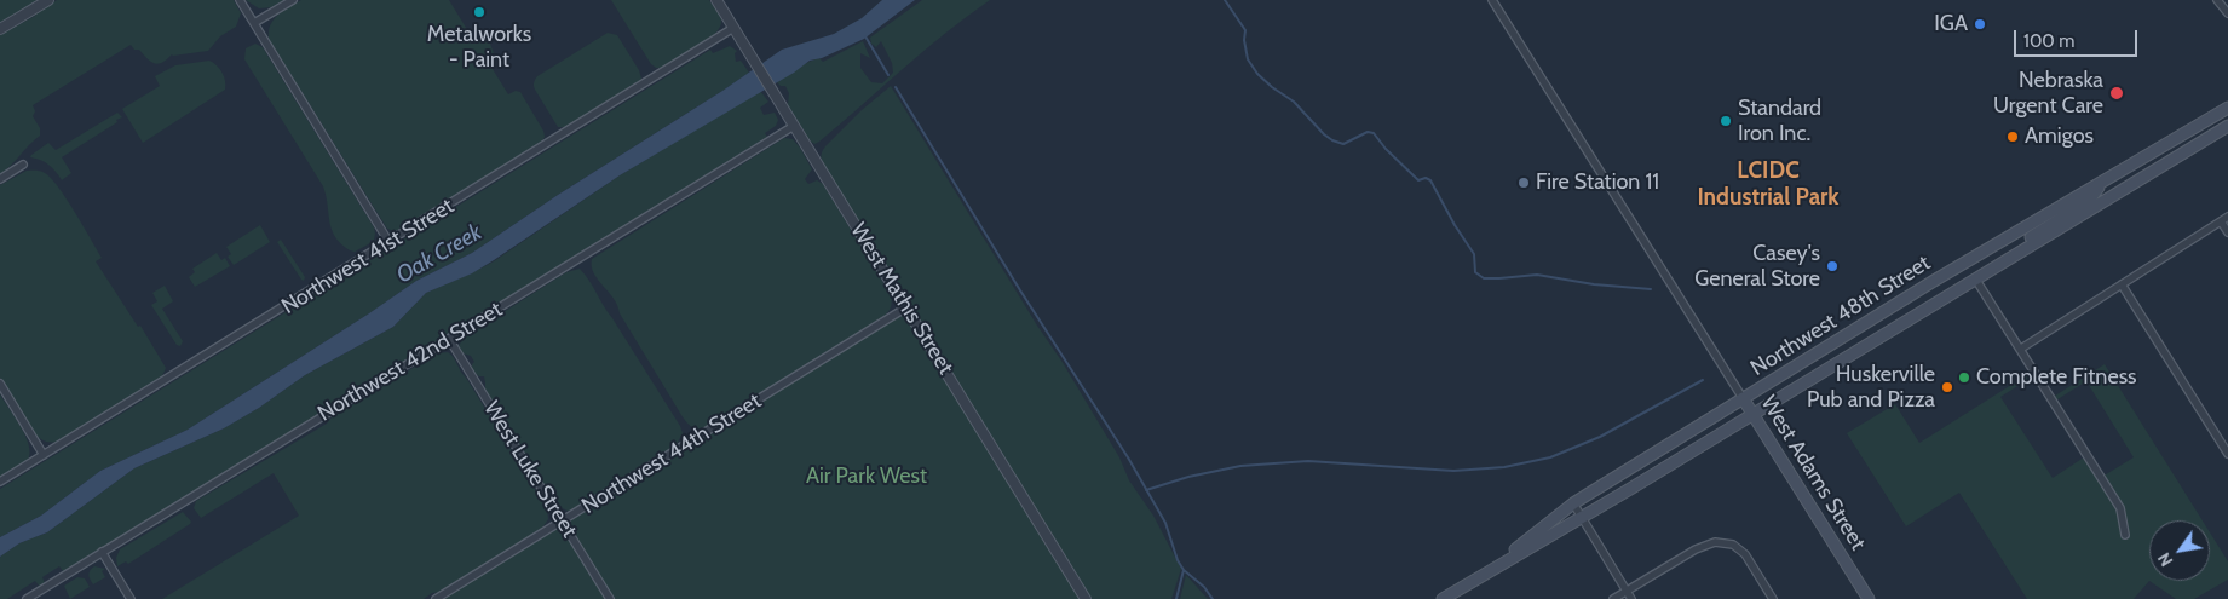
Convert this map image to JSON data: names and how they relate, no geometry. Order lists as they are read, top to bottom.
{
  "streets": {
    "main road": ["Northwest 48th Street", "West Adams Street"],
    "street": [
      "Northwest 41st Street",
      "West Mathis Street",
      "Northwest 42nd Street",
      "Northwest 44th Street",
      "West Luke Street"
    ]
  },
  "crossings": [
    ["Northwest 41st Street", "West Mathis Street"],
    ["West Mathis Street", "Northwest 42nd Street"],
    ["West Mathis Street", "Northwest 44th Street"],
    ["Northwest 48th Street", "West Adams Street"],
    ["Northwest 42nd Street", "West Luke Street"],
    ["Northwest 44th Street", "West Luke Street"]
  ],
  "districts": ["LCIDC Industrial Park"],
  "water": ["Oak Creek"],
  "parks": ["Air Park West"],
  "places": [
    "Metalworks - Paint",
    "IGA",
    "Nebraska Urgent Care",
    "Standard Iron Inc.",
    "Amigos",
    "Fire Station 11",
    "Casey's General Store",
    "Complete Fitness",
    "Huskerville Pub and Pizza"
  ],
  "scale_bar": "100 m",
  "north": "bottom left"
}
